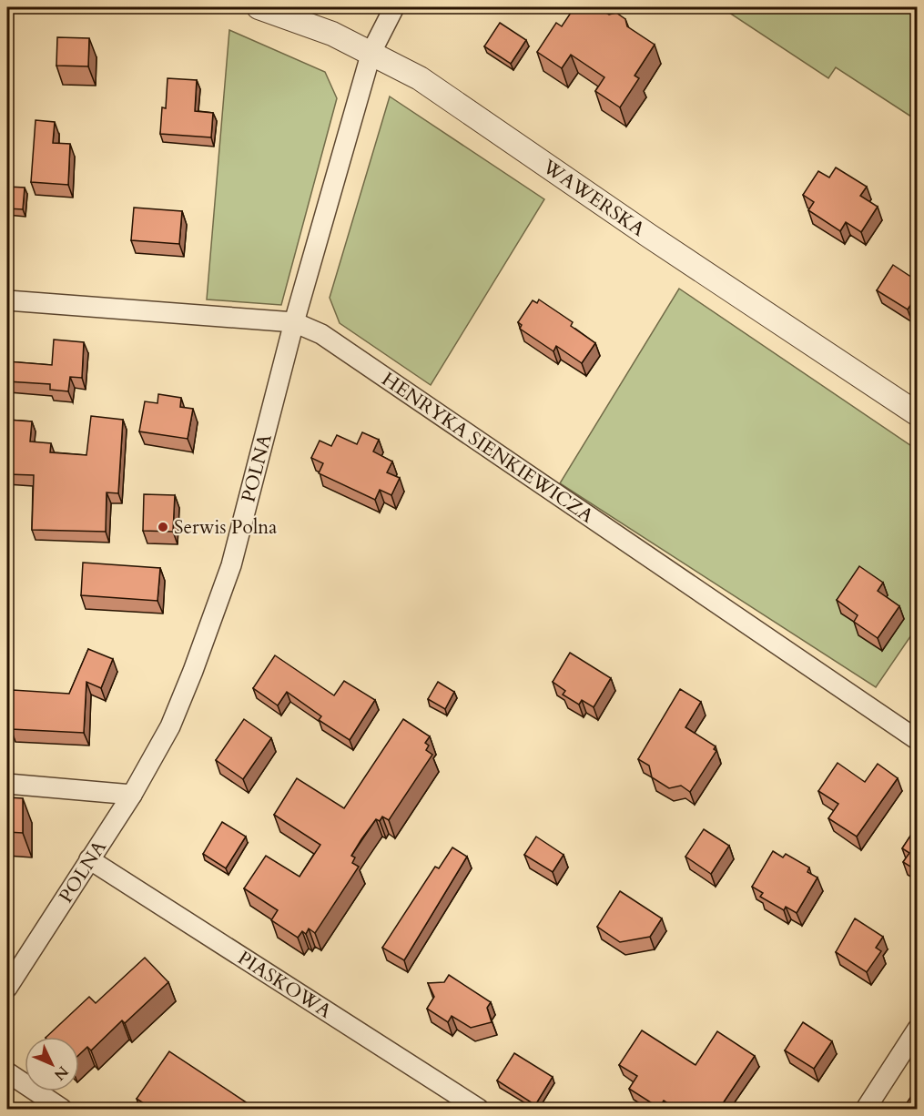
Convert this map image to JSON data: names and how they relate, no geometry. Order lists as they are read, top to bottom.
{
  "streets": {
    "street": [
      "WAWERSKA",
      "HENRYKA SIENKIEWICZA",
      "POLNA",
      "PIASKOWA"
    ]
  },
  "crossings": [
    ["WAWERSKA", "POLNA"],
    ["HENRYKA SIENKIEWICZA", "POLNA"],
    ["POLNA", "PIASKOWA"]
  ],
  "places": ["Serwis Polna"],
  "north": "bottom right"
}
